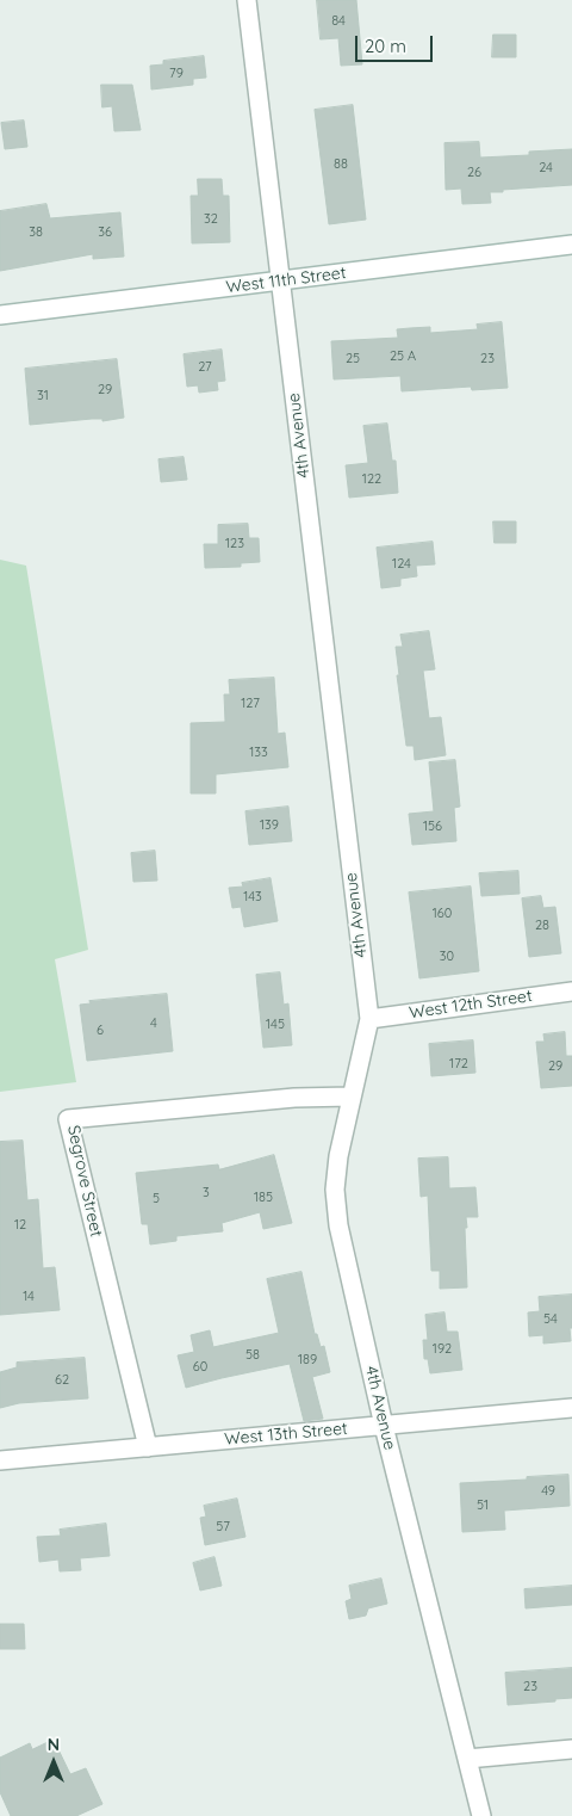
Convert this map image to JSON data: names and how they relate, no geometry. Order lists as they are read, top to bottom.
{
  "streets": {
    "street": [
      "West 11th Street",
      "4th Avenue",
      "West 12th Street",
      "Segrove Street",
      "West 13th Street"
    ]
  },
  "crossings": [
    ["West 11th Street", "4th Avenue"],
    ["4th Avenue", "West 12th Street"],
    ["4th Avenue", "Segrove Street"],
    ["4th Avenue", "West 13th Street"],
    ["Segrove Street", "West 13th Street"]
  ],
  "house_numbers": [
    "84",
    "79",
    "88",
    "24",
    "26",
    "32",
    "38",
    "36",
    "25 A",
    "25",
    "23",
    "27",
    "29",
    "31",
    "122",
    "123",
    "124",
    "127",
    "133",
    "139",
    "156",
    "143",
    "160",
    "28",
    "30",
    "4",
    "145",
    "6",
    "172",
    "29",
    "3",
    "185",
    "5",
    "12",
    "14",
    "54",
    "192",
    "58",
    "189",
    "60",
    "62",
    "49",
    "51",
    "57",
    "23"
  ],
  "scale_bar": "20 m",
  "north": "top"
}
